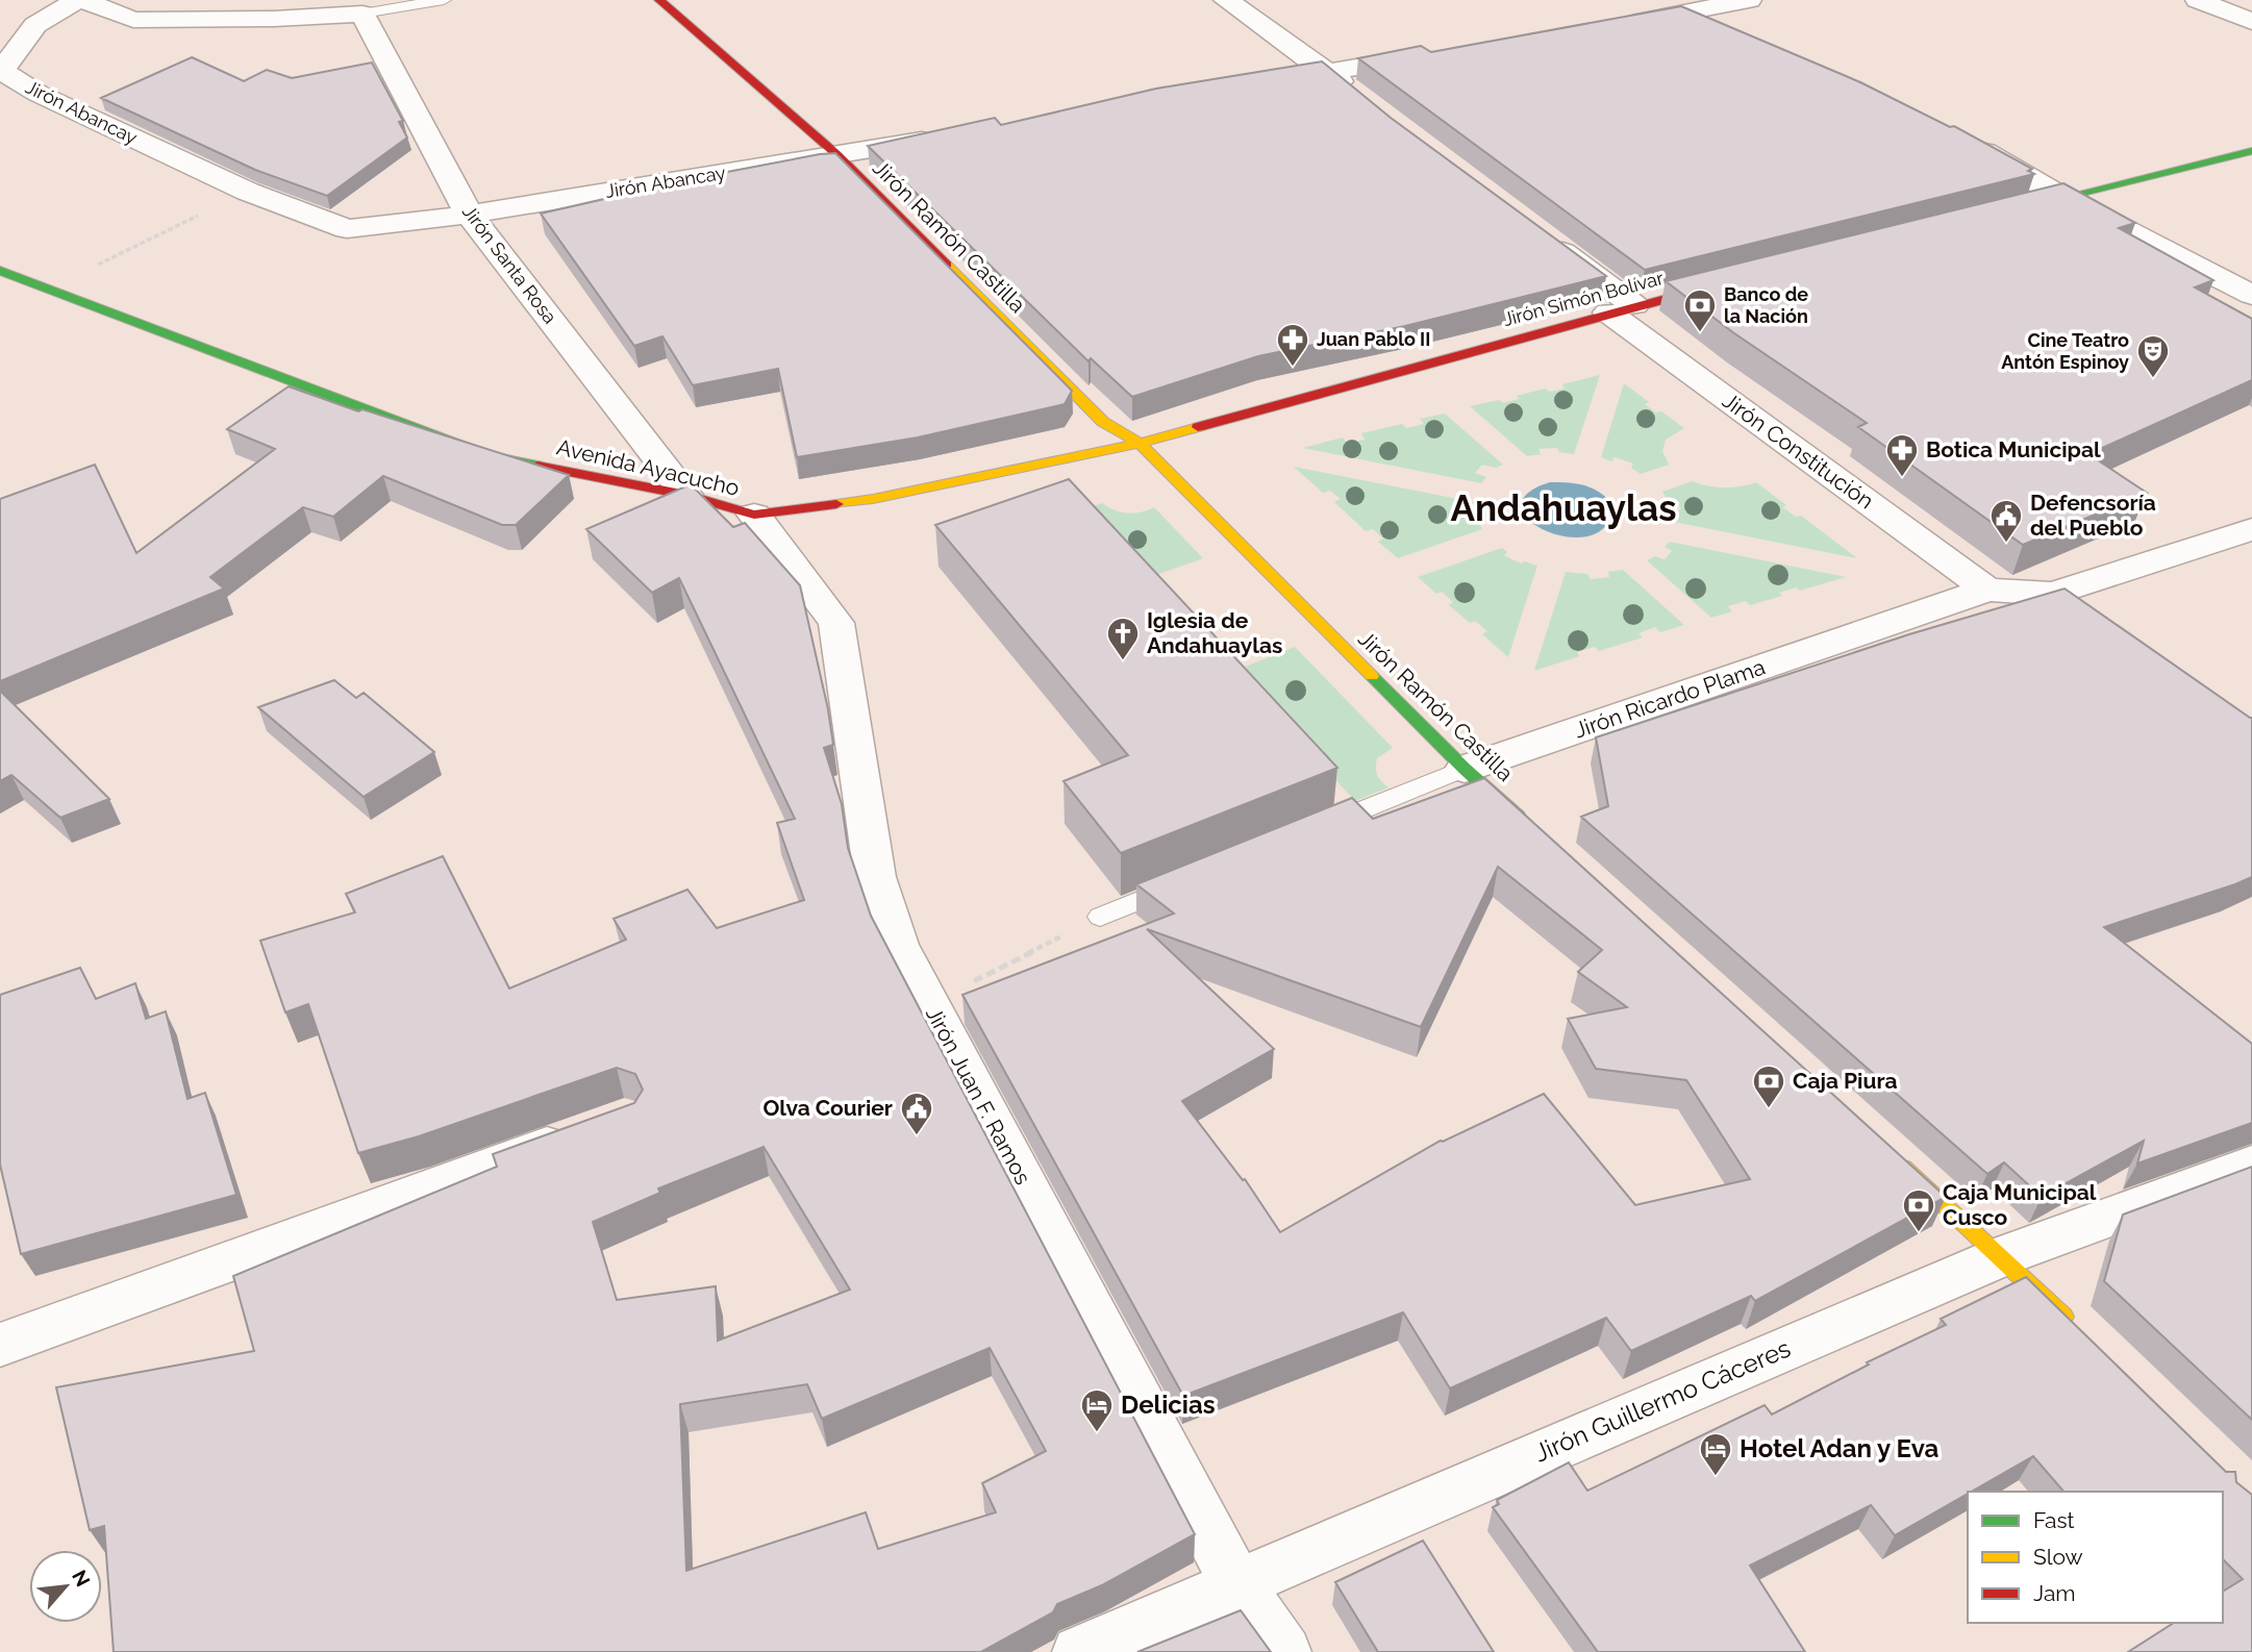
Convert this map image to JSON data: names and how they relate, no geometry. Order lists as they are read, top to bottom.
{
  "streets": {
    "street": [
      "Jirón Abancay",
      "Jirón Ramón Castilla",
      "Jirón Santa Rosa",
      "Jirón Simón Bolívar",
      "Jirón Constitución",
      "Avenida Ayacucho",
      "Jirón Ricardo Plama",
      "Jirón Juan F. Ramos",
      "Jirón Guillermo Cáceres"
    ]
  },
  "crossings": [
    ["Jirón Abancay", "Jirón Ramón Castilla"],
    ["Jirón Abancay", "Jirón Santa Rosa"],
    ["Jirón Ramón Castilla", "Jirón Simón Bolívar"],
    ["Jirón Ramón Castilla", "Avenida Ayacucho"],
    ["Jirón Ramón Castilla", "Jirón Ricardo Plama"],
    ["Jirón Santa Rosa", "Avenida Ayacucho"],
    ["Jirón Simón Bolívar", "Jirón Constitución"],
    ["Jirón Simón Bolívar", "Avenida Ayacucho"],
    ["Jirón Constitución", "Jirón Ricardo Plama"],
    ["Avenida Ayacucho", "Jirón Juan F. Ramos"],
    ["Jirón Juan F. Ramos", "Jirón Guillermo Cáceres"]
  ],
  "districts": ["Andahuaylas"],
  "places": {
    "bank": ["Banco de la Nación", "Caja Piura", "Caja Municipal Cusco"],
    "pharmacy": ["Juan Pablo II", "Botica Municipal"],
    "theatre": ["Cine Teatro Antón Espinoy"],
    "public building": ["Defencsoría del Pueblo", "Olva Courier"],
    "church": ["Iglesia de Andahuaylas"],
    "hotel": ["Delicias", "Hotel Adan y Eva"]
  },
  "legend": ["Fast", "Slow", "Jam"],
  "north": "top right"
}
